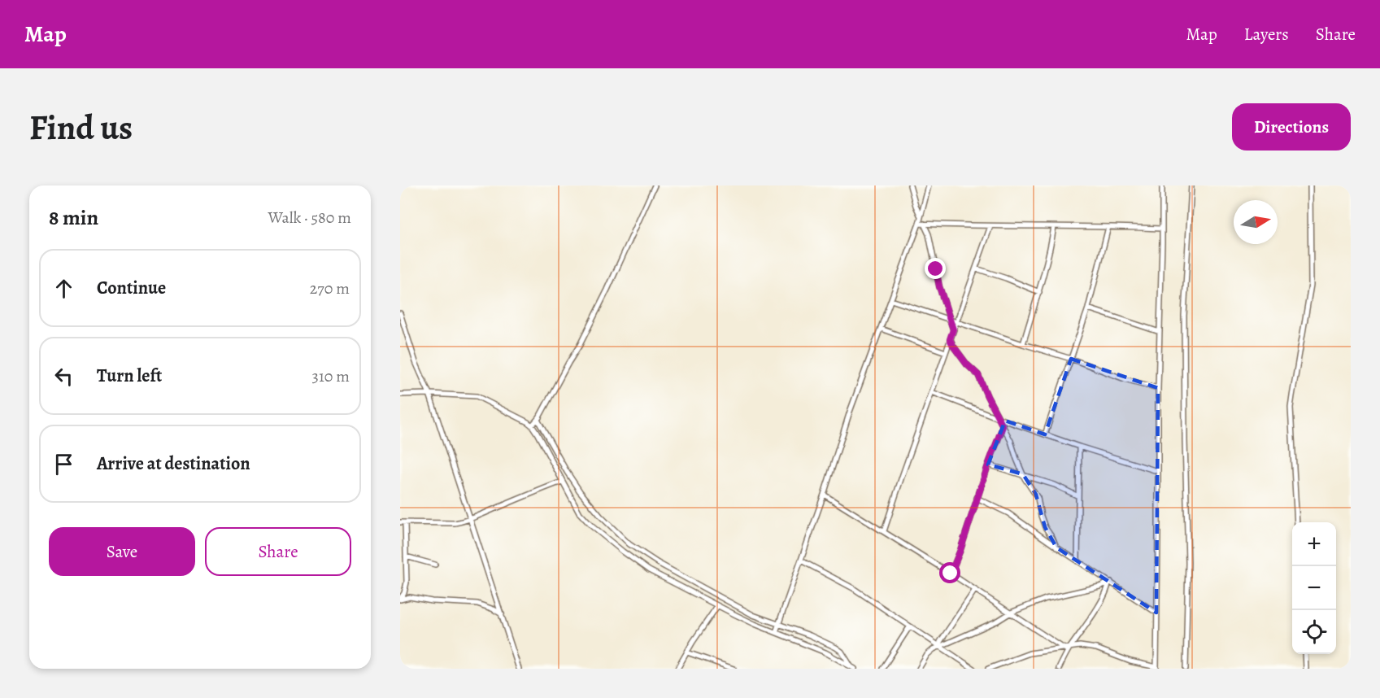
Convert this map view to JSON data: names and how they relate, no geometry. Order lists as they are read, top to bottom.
{
  "north": "right",
  "page": {
    "header": "Map",
    "nav": ["Map", "Layers", "Share"],
    "buttons": [
      "Directions",
      ["Save", "Share"]
    ],
    "title": "Find us",
    "heading": ["8 min", "Walk · 580 m"],
    "list": [
      ["Continue", "270 m"],
      ["Turn left", "310 m"],
      "Arrive at destination"
    ],
    "map_buttons": ["+", "−"]
  }
}
